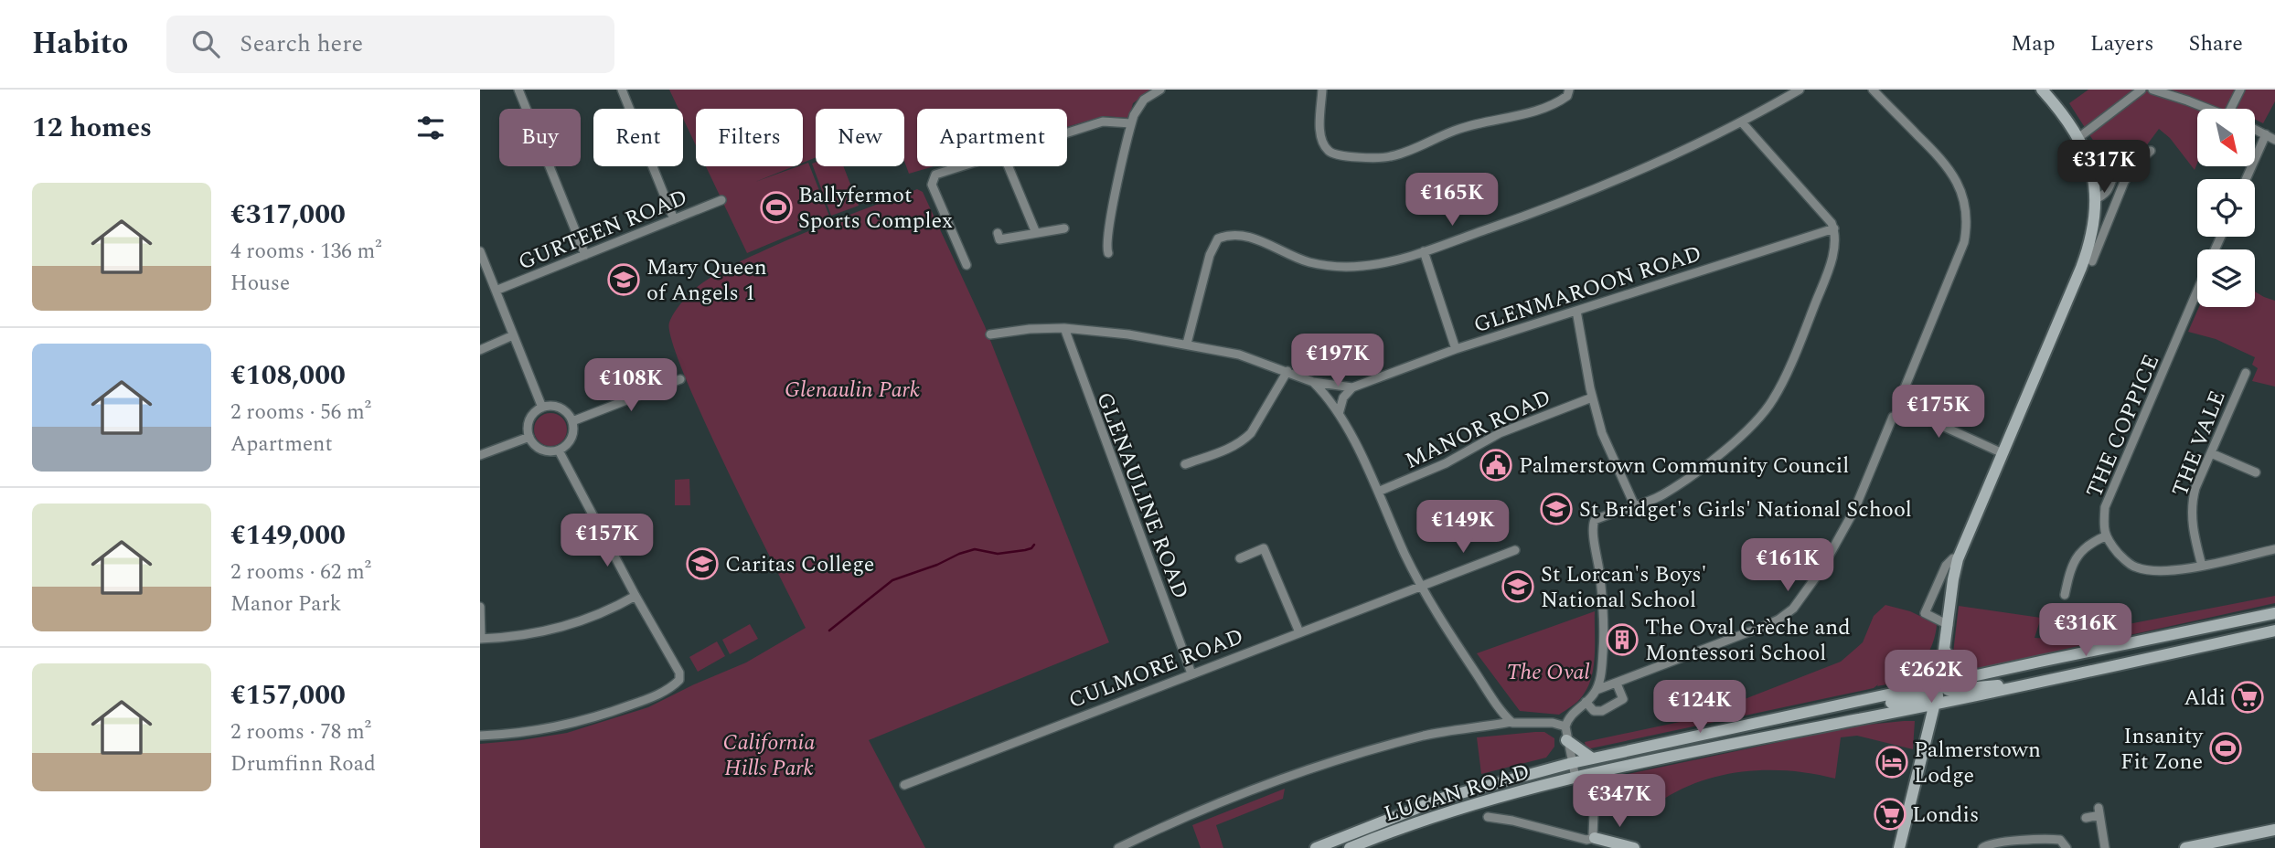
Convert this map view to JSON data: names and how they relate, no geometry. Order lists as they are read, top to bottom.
{
  "streets": {
    "main road": ["LUCAN ROAD"],
    "street": [
      "GURTEEN ROAD",
      "GLENMAROON ROAD",
      "THE COPPICE",
      "MANOR ROAD",
      "THE VALE",
      "GLENAULINE ROAD",
      "CULMORE ROAD"
    ]
  },
  "crossings": [
    ["GLENAULINE ROAD", "CULMORE ROAD"]
  ],
  "parks": ["Glenaulin Park", "The Oval", "California Hills Park"],
  "places": {
    "sports": ["Ballyfermot Sports Complex", "Insanity Fit Zone"],
    "school or university": [
      "Mary Queen of Angels 1",
      "St Bridget's Girls' National School",
      "Caritas College",
      "St Lorcan's Boys' National School"
    ],
    "public building": ["Palmerstown Community Council"],
    "building": ["The Oval Crèche and Montessori School"],
    "supermarket": ["Aldi", "Londis"],
    "hotel": ["Palmerstown Lodge"]
  },
  "north": "bottom right",
  "page": {
    "header": "Habito",
    "search": "Search here",
    "nav": ["Map", "Layers", "Share"],
    "heading": "12 homes",
    "chip": [
      "Buy",
      "Rent",
      "Filters",
      "New",
      "Apartment"
    ],
    "price": [
      "€317K",
      "€165K",
      "€197K",
      "€108K",
      "€175K",
      "€149K",
      "€157K",
      "€161K",
      "€316K",
      "€262K",
      "€124K",
      "€347K"
    ],
    "list": [
      {
        "name": "€317,000",
        "note": "4 rooms · 136 m² · House"
      },
      {
        "name": "€108,000",
        "note": "2 rooms · 56 m² · Apartment"
      },
      {
        "name": "€149,000",
        "note": "2 rooms · 62 m² · Manor Park"
      },
      {
        "name": "€157,000",
        "note": "2 rooms · 78 m² · Drumfinn Road"
      }
    ]
  }
}
